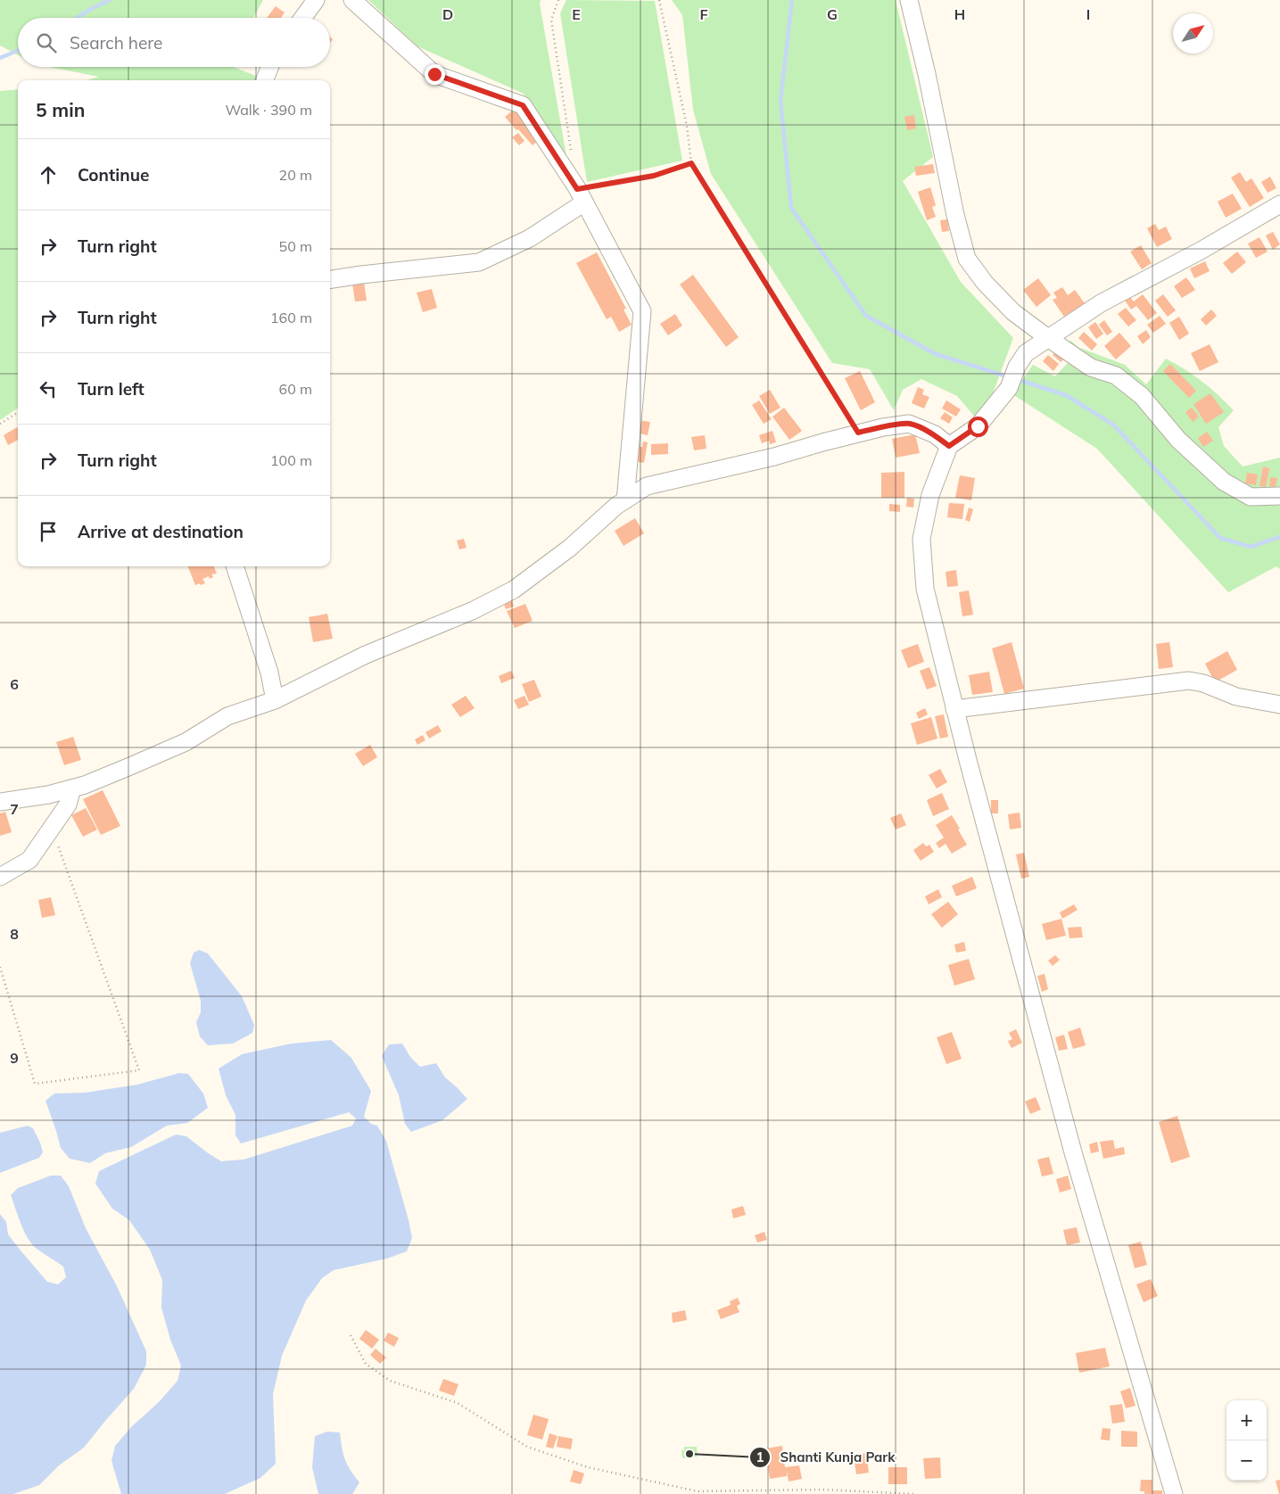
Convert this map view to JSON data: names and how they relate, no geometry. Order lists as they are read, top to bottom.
{
  "places": ["Shanti Kunja Park"],
  "north": "top right",
  "page": {
    "search": "Search here",
    "heading": ["5 min", "Walk · 390 m"],
    "list": [
      ["Continue", "20 m"],
      ["Turn right", "50 m"],
      ["Turn right", "160 m"],
      ["Turn left", "60 m"],
      ["Turn right", "100 m"],
      "Arrive at destination"
    ],
    "map_buttons": ["+", "−"]
  },
  "grid": {
    "columns": [
      "D",
      "E",
      "F",
      "G",
      "H",
      "I"
    ],
    "rows": [
      "6",
      "7",
      "8",
      "9"
    ]
  }
}
